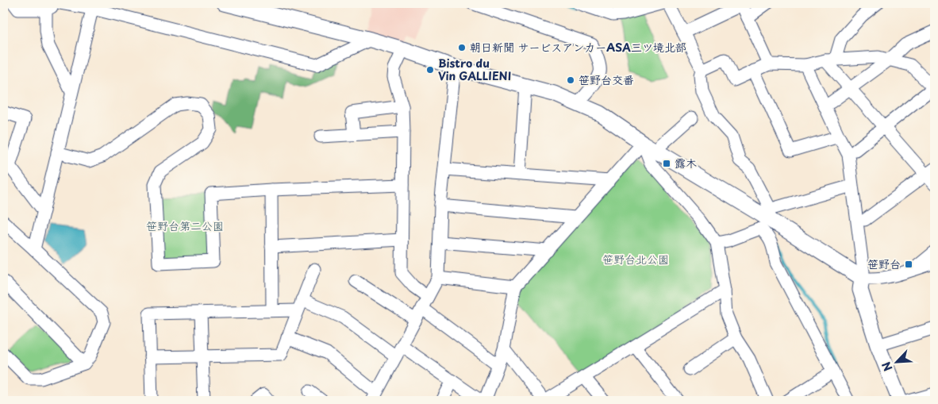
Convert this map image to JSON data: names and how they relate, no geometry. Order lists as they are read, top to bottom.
{
  "parks": ["笹野台第二公園", "笹野台北公園"],
  "places": {
    "other": ["朝日新聞 サービスアンカーASA三ツ境北部", "Bistro du Vin GALLIENI", "笹野台交番"],
    "transit": ["露木", "笹野台"]
  },
  "north": "bottom left"
}
